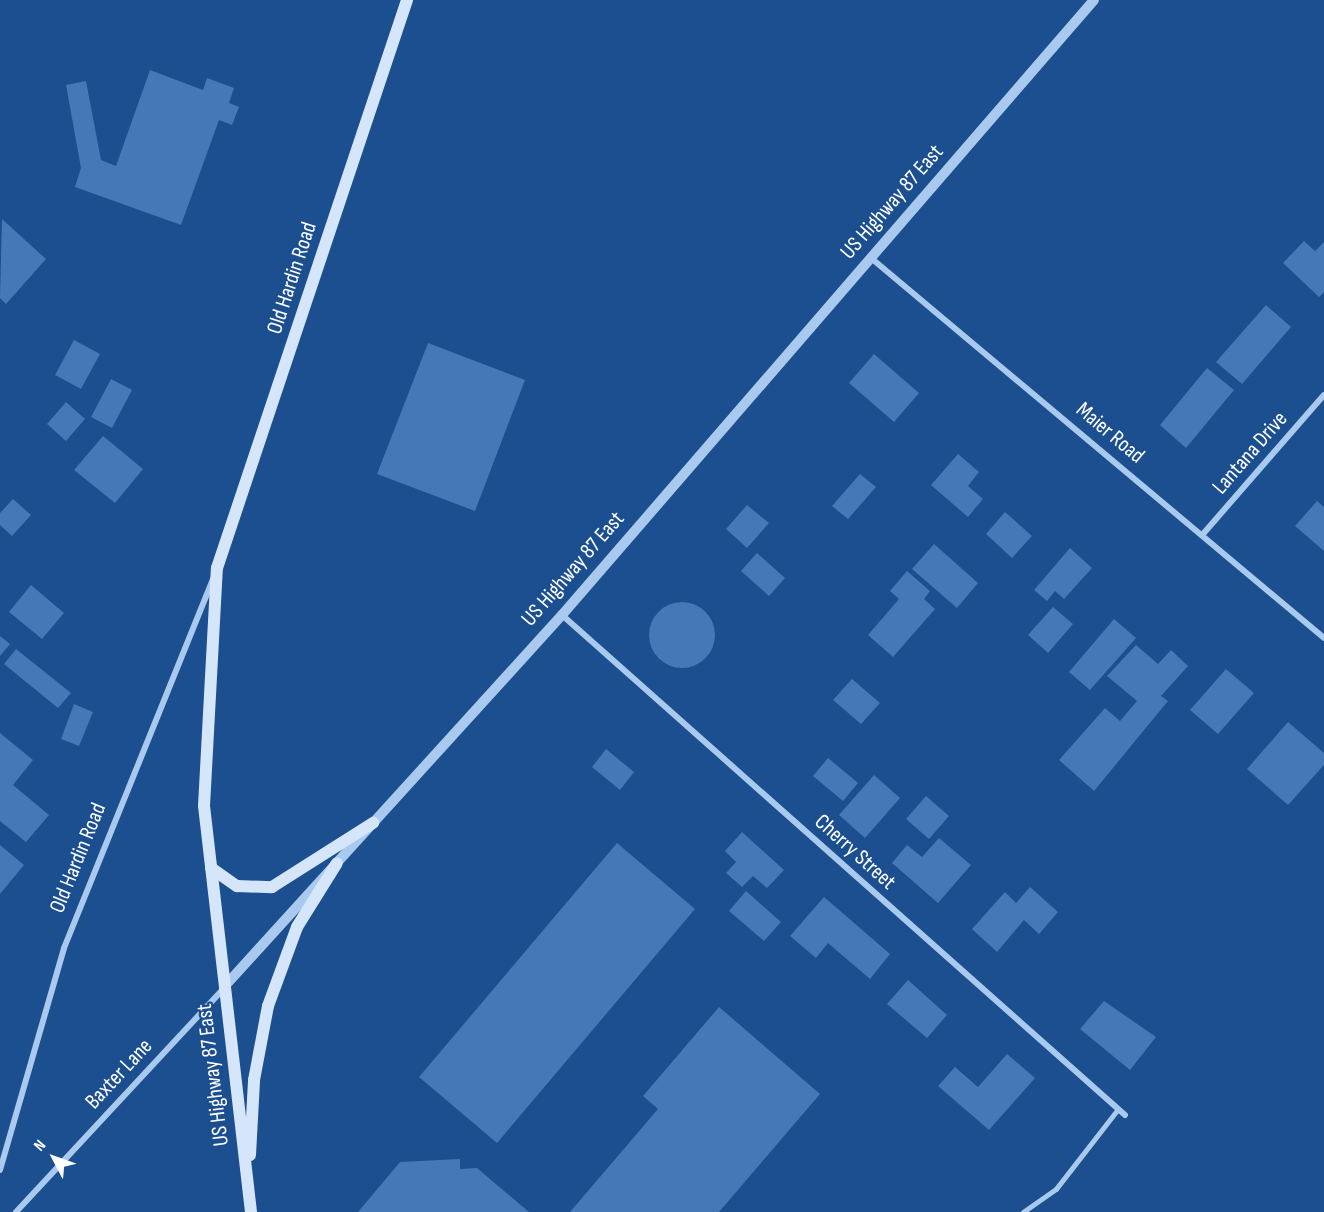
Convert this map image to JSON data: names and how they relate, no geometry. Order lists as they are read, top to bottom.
{
  "streets": {
    "main road": ["US Highway 87 East", "Old Hardin Road"],
    "street": [
      "Maier Road",
      "Lantana Drive",
      "Cherry Street",
      "Baxter Lane"
    ]
  },
  "crossings": [
    ["US Highway 87 East", "Old Hardin Road"],
    ["US Highway 87 East", "Maier Road"],
    ["US Highway 87 East", "Cherry Street"],
    ["US Highway 87 East", "Baxter Lane"],
    ["Old Hardin Road", "Baxter Lane"],
    ["Maier Road", "Lantana Drive"]
  ],
  "north": "top left"
}
